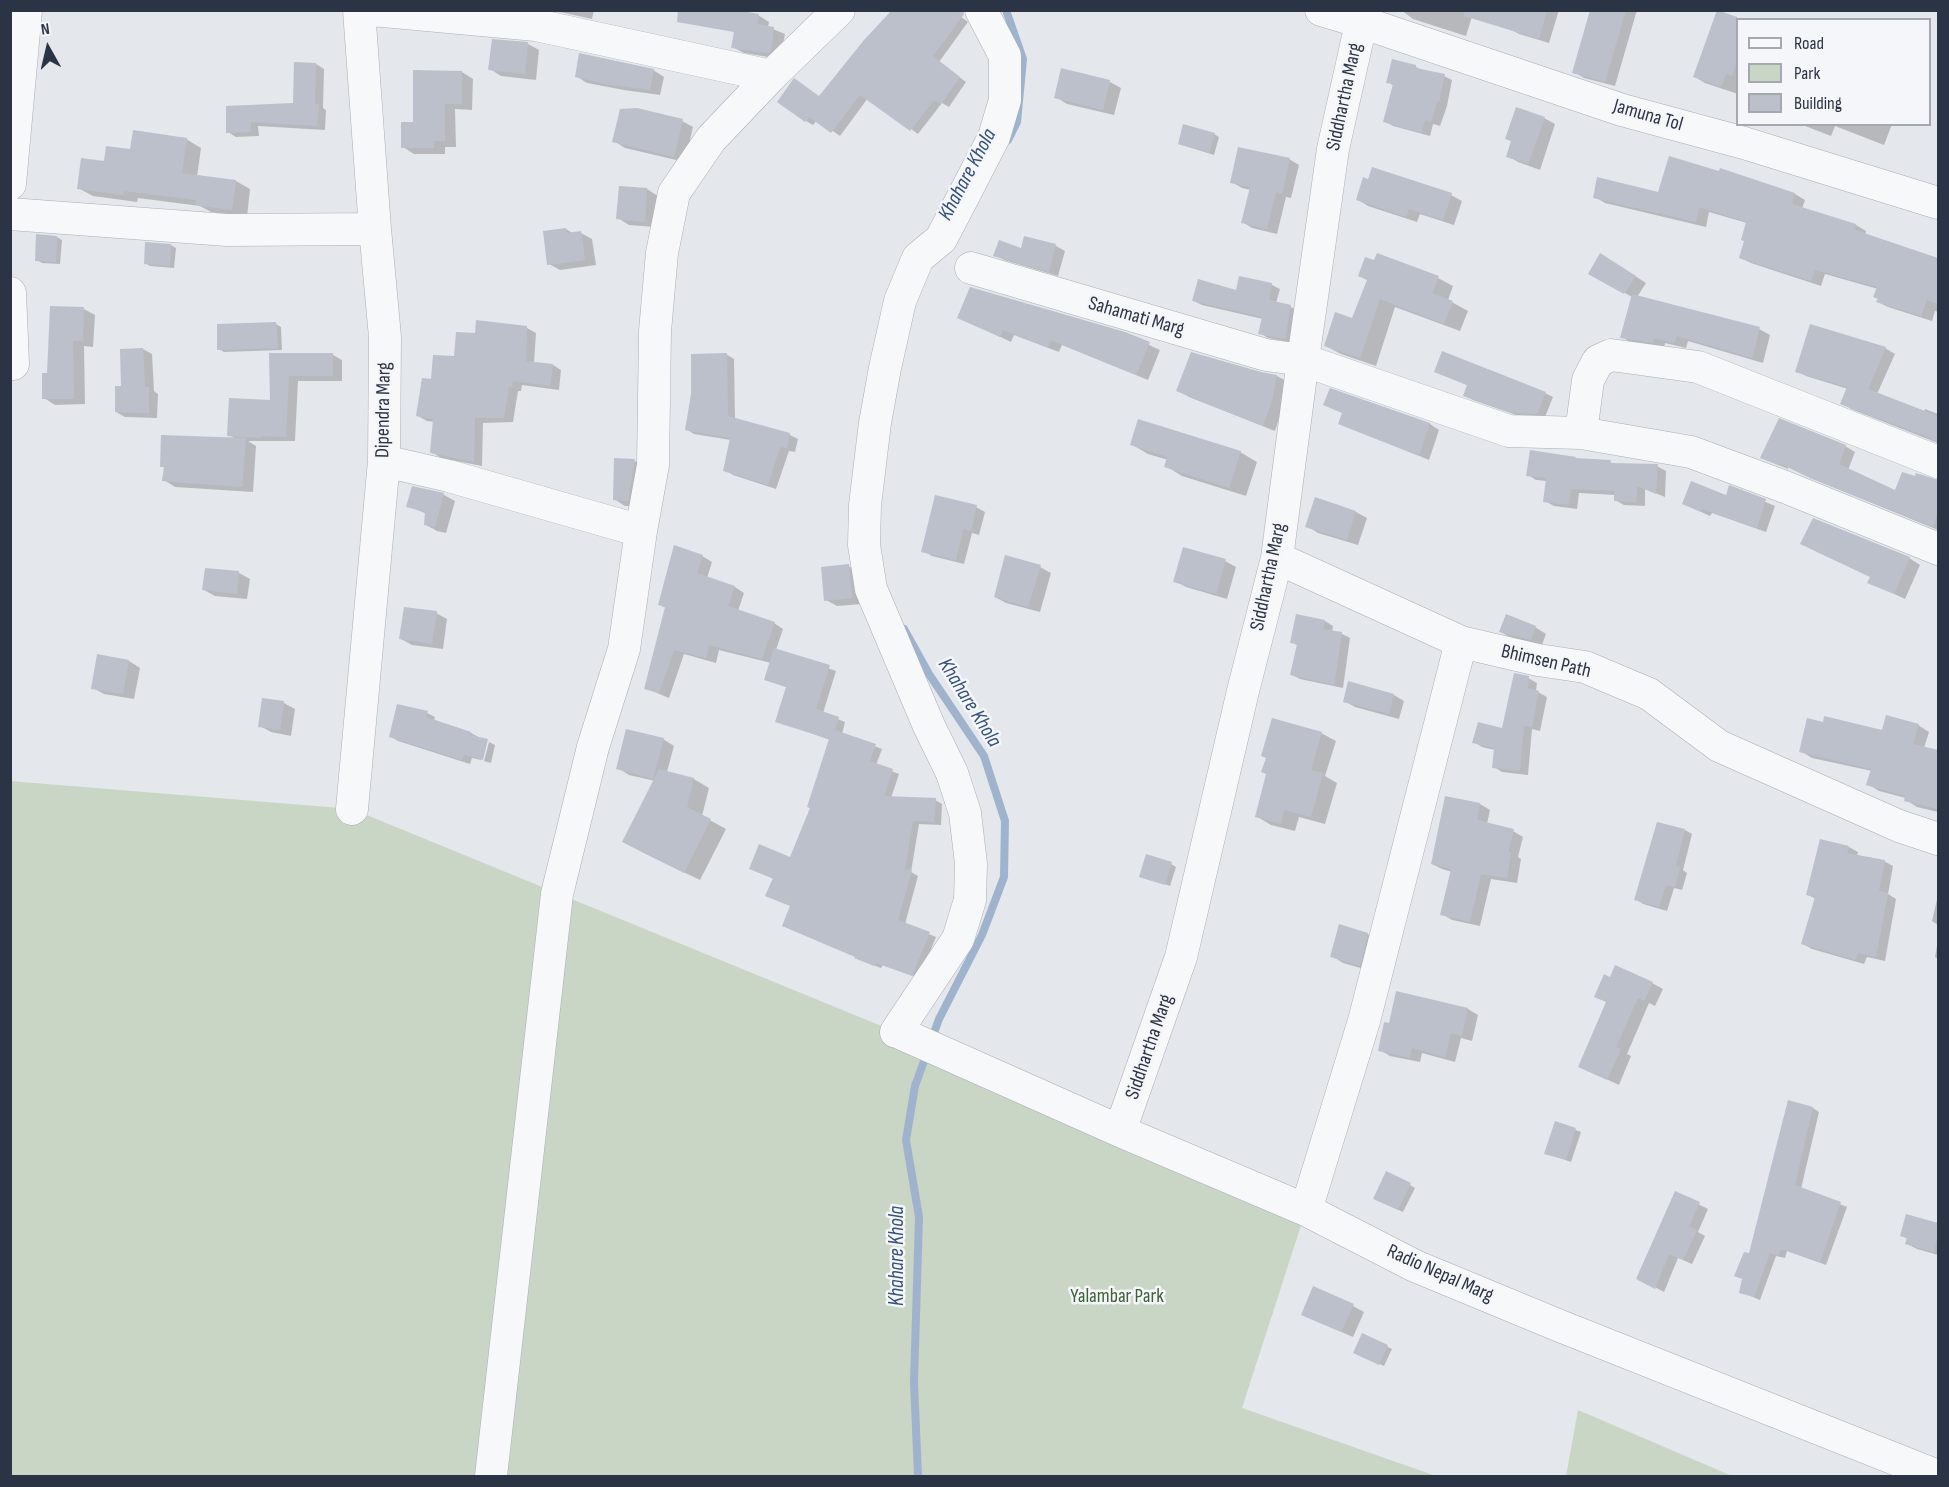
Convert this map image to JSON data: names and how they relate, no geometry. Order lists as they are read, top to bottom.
{
  "streets": {
    "street": [
      "Siddhartha Marg",
      "Jamuna Tol",
      "Sahamati Marg",
      "Dipendra Marg",
      "Bhimsen Path",
      "Radio Nepal Marg"
    ]
  },
  "crossings": [
    ["Siddhartha Marg", "Jamuna Tol"],
    ["Siddhartha Marg", "Sahamati Marg"],
    ["Siddhartha Marg", "Bhimsen Path"],
    ["Siddhartha Marg", "Radio Nepal Marg"]
  ],
  "water": ["Khahare Khola"],
  "parks": ["Yalambar Park"],
  "legend": ["Road", "Park", "Building"],
  "north": "top"
}
